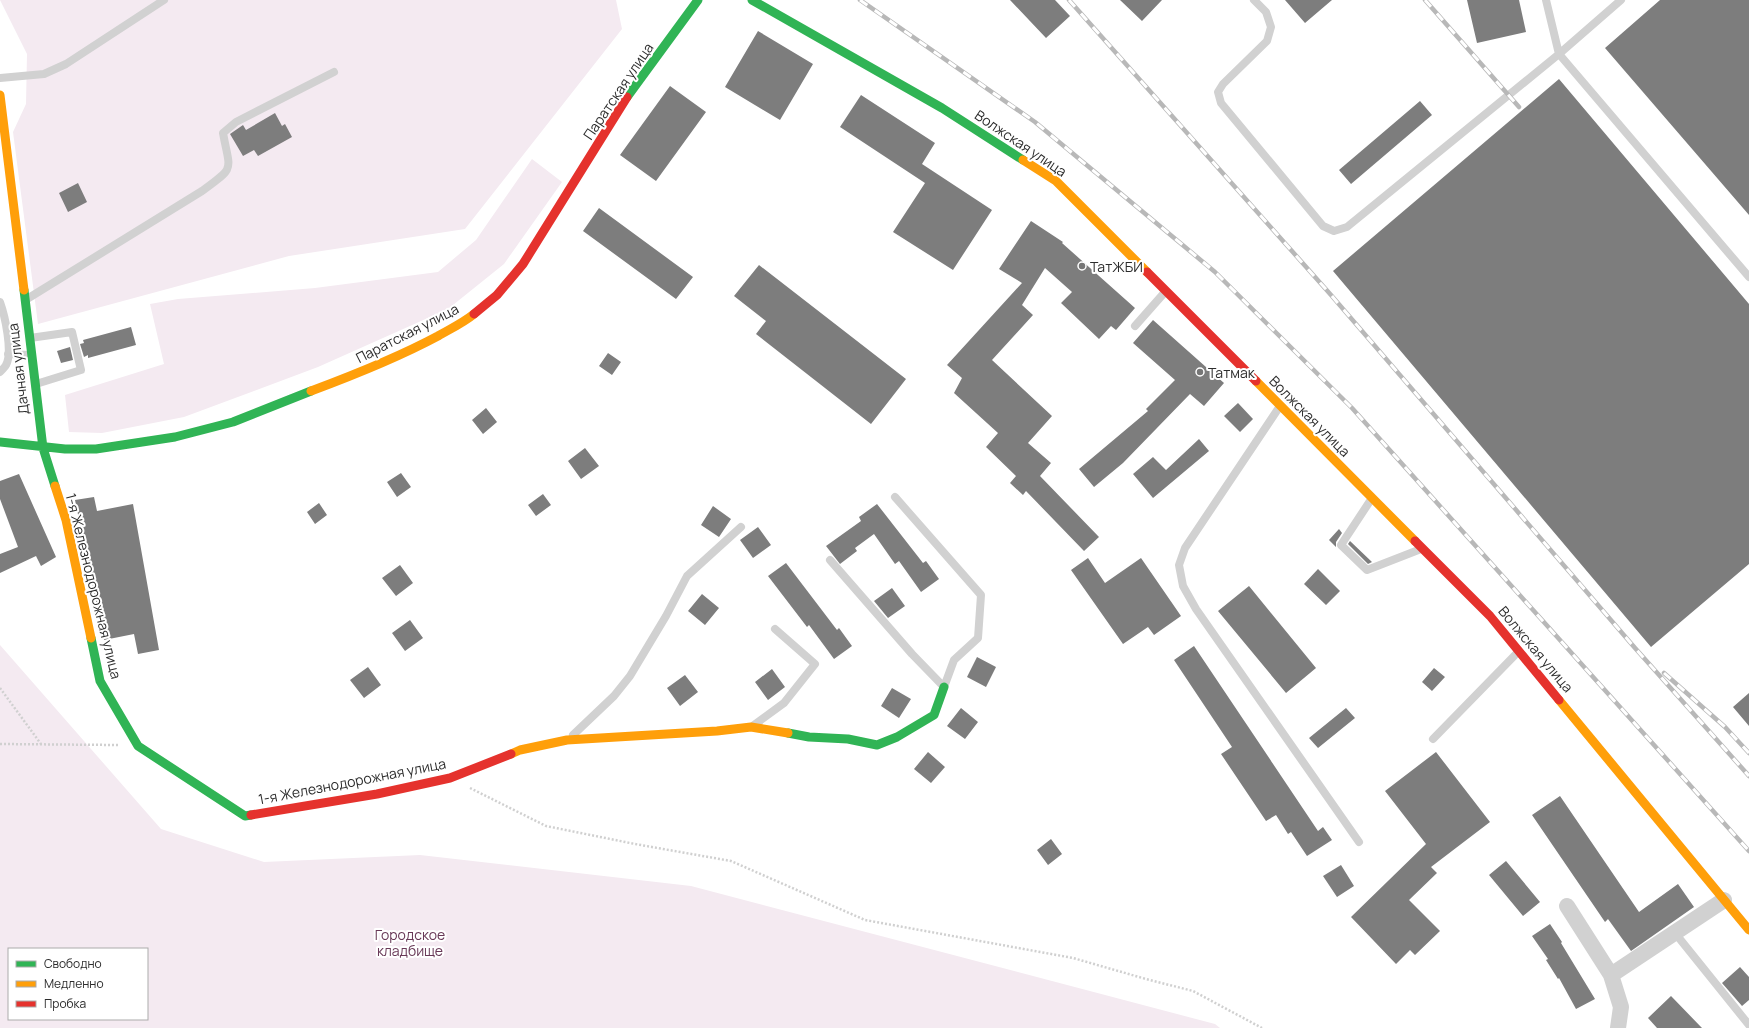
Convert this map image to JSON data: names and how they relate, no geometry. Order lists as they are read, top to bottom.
{
  "streets": {
    "main road": [
      "Паратская улица",
      "Волжская улица",
      "Дачная улица",
      "1-я Железнодорожная улица"
    ]
  },
  "crossings": [
    ["Паратская улица", "Дачная улица"],
    ["Паратская улица", "1-я Железнодорожная улица"],
    ["Дачная улица", "1-я Железнодорожная улица"]
  ],
  "parks": ["Городское кладбище"],
  "places": ["ТатЖБИ", "Татмак"],
  "legend": ["Свободно", "Медленно", "Пробка"]
}
